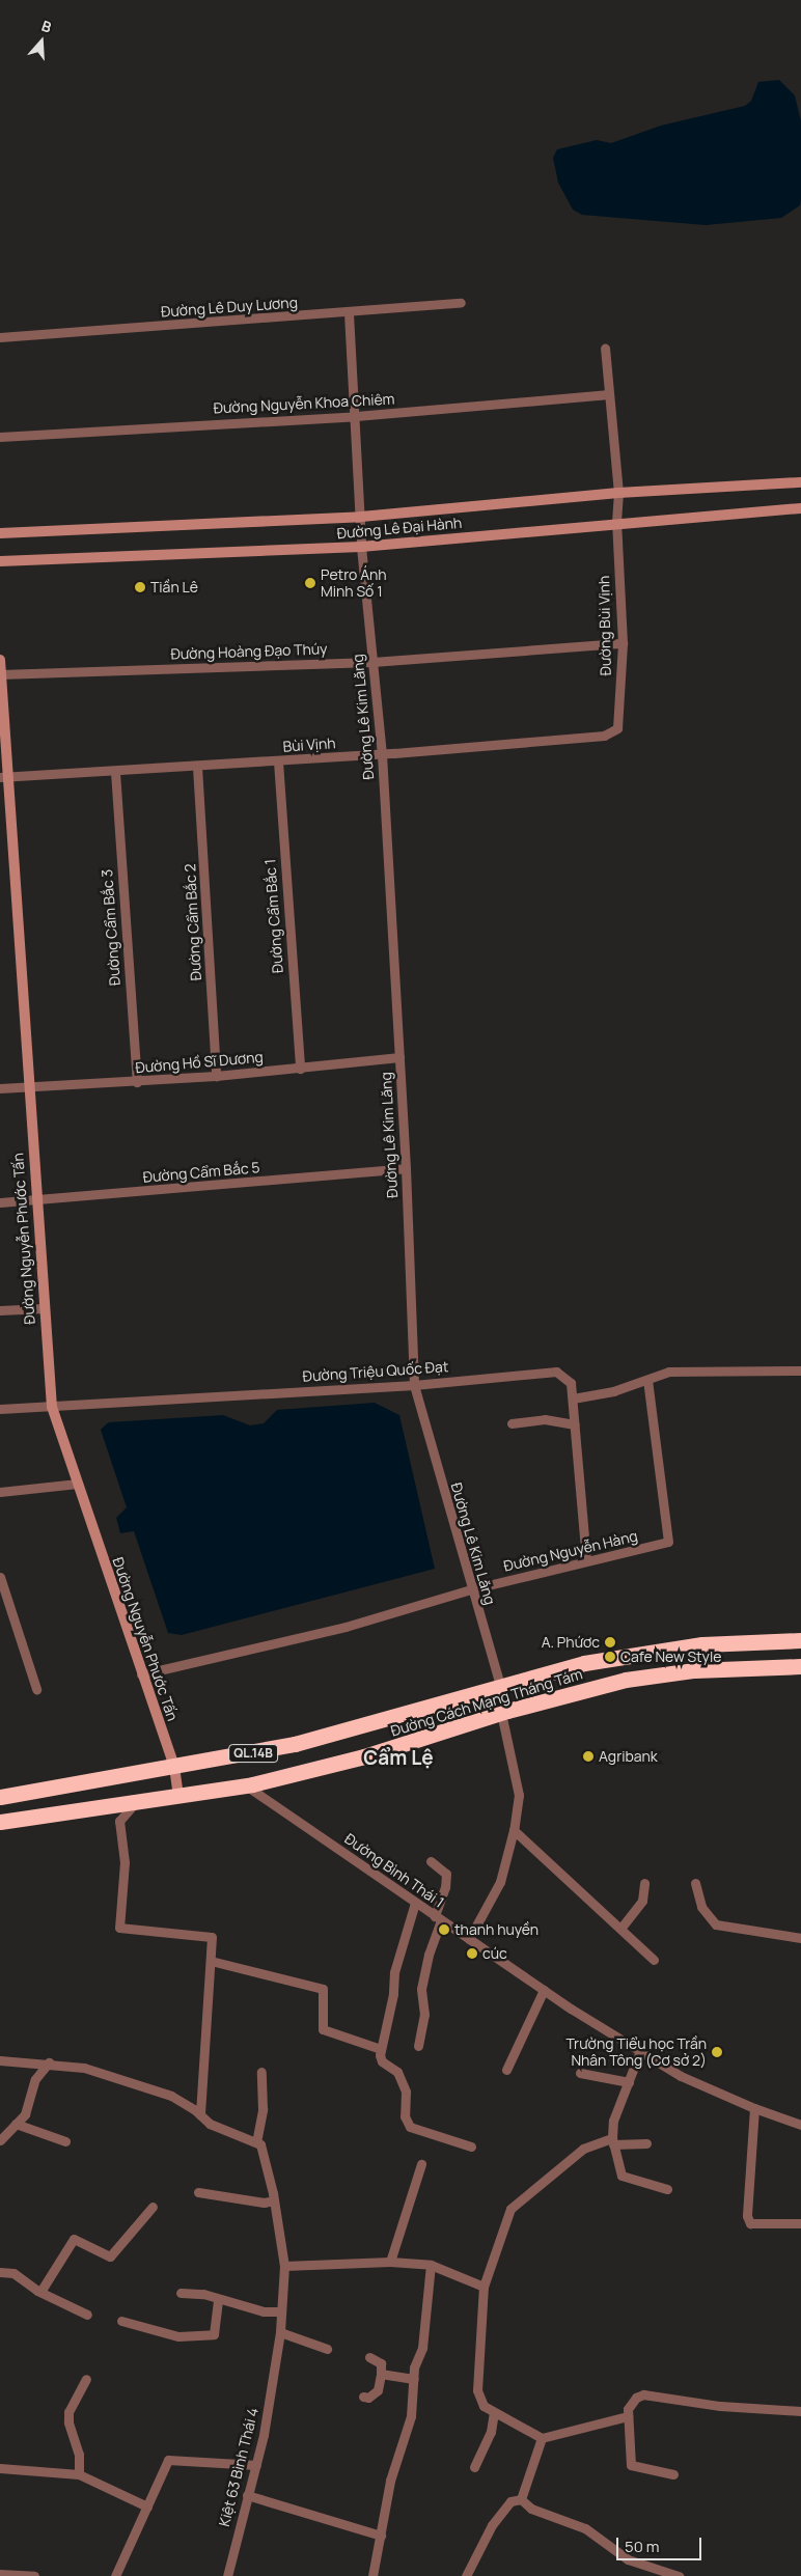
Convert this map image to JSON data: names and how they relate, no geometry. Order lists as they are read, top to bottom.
{
  "streets": {
    "highway": ["Đường Cách Mạng Tháng Tám", "QL.14B"],
    "main road": ["Đường Lê Đại Hành", "Đường Nguyễn Phước Tấn"],
    "street": [
      "Đường Lê Duy Lương",
      "Đường Nguyễn Khoa Chiêm",
      "Đường Bùi Vịnh",
      "Đường Hoàng Đạo Thúy",
      "Đường Lê Kim Lăng",
      "Bùi Vịnh",
      "Đường Cẩm Bắc 1",
      "Đường Cẩm Bắc 2",
      "Đường Cẩm Bắc 3",
      "Đường Hồ Sĩ Dương",
      "Đường Cẩm Bắc 5",
      "Đường Triệu Quốc Đạt",
      "Đường Nguyễn Hàng",
      "Đường Bình Thái 1",
      "Kiệt 63 Bình Thái 4"
    ]
  },
  "crossings": [
    ["Đường Lê Duy Lương", "Đường Lê Kim Lăng"],
    ["Đường Nguyễn Khoa Chiêm", "Đường Bùi Vịnh"],
    ["Đường Nguyễn Khoa Chiêm", "Đường Lê Kim Lăng"],
    ["Đường Lê Đại Hành", "Đường Bùi Vịnh"],
    ["Đường Lê Đại Hành", "Đường Lê Kim Lăng"],
    ["Đường Bùi Vịnh", "Đường Hoàng Đạo Thúy"],
    ["Đường Bùi Vịnh", "Bùi Vịnh"],
    ["Đường Hoàng Đạo Thúy", "Đường Lê Kim Lăng"],
    ["Đường Hoàng Đạo Thúy", "Đường Nguyễn Phước Tấn"],
    ["Đường Lê Kim Lăng", "Bùi Vịnh"],
    ["Đường Lê Kim Lăng", "Đường Hồ Sĩ Dương"],
    ["Đường Lê Kim Lăng", "Đường Cẩm Bắc 5"],
    ["Đường Lê Kim Lăng", "Đường Triệu Quốc Đạt"],
    ["Đường Lê Kim Lăng", "Đường Nguyễn Hàng"],
    ["Đường Lê Kim Lăng", "Đường Cách Mạng Tháng Tám"],
    ["Đường Lê Kim Lăng", "Đường Bình Thái 1"],
    ["Bùi Vịnh", "Đường Cẩm Bắc 1"],
    ["Bùi Vịnh", "Đường Cẩm Bắc 2"],
    ["Bùi Vịnh", "Đường Cẩm Bắc 3"],
    ["Bùi Vịnh", "Đường Nguyễn Phước Tấn"],
    ["Đường Cẩm Bắc 1", "Đường Hồ Sĩ Dương"],
    ["Đường Cẩm Bắc 2", "Đường Hồ Sĩ Dương"],
    ["Đường Cẩm Bắc 3", "Đường Hồ Sĩ Dương"],
    ["Đường Hồ Sĩ Dương", "Đường Nguyễn Phước Tấn"],
    ["Đường Cẩm Bắc 5", "Đường Nguyễn Phước Tấn"],
    ["Đường Nguyễn Phước Tấn", "Đường Triệu Quốc Đạt"],
    ["Đường Nguyễn Phước Tấn", "Đường Nguyễn Hàng"],
    ["Đường Nguyễn Phước Tấn", "Đường Cách Mạng Tháng Tám"],
    ["Đường Triệu Quốc Đạt", "Đường Nguyễn Hàng"],
    ["Đường Cách Mạng Tháng Tám", "Đường Bình Thái 1"]
  ],
  "districts": ["Cẩm Lệ"],
  "places": [
    "Petro Ánh Minh Số 1",
    "Tiần Lê",
    "A. Phứơc",
    "Cafe New Style",
    "Agribank",
    "thanh huyền",
    "cúc",
    "Trường Tiểu học Trần Nhân Tông (Cơ sở 2)"
  ],
  "scale_bar": "50 m",
  "north": "top"
}
